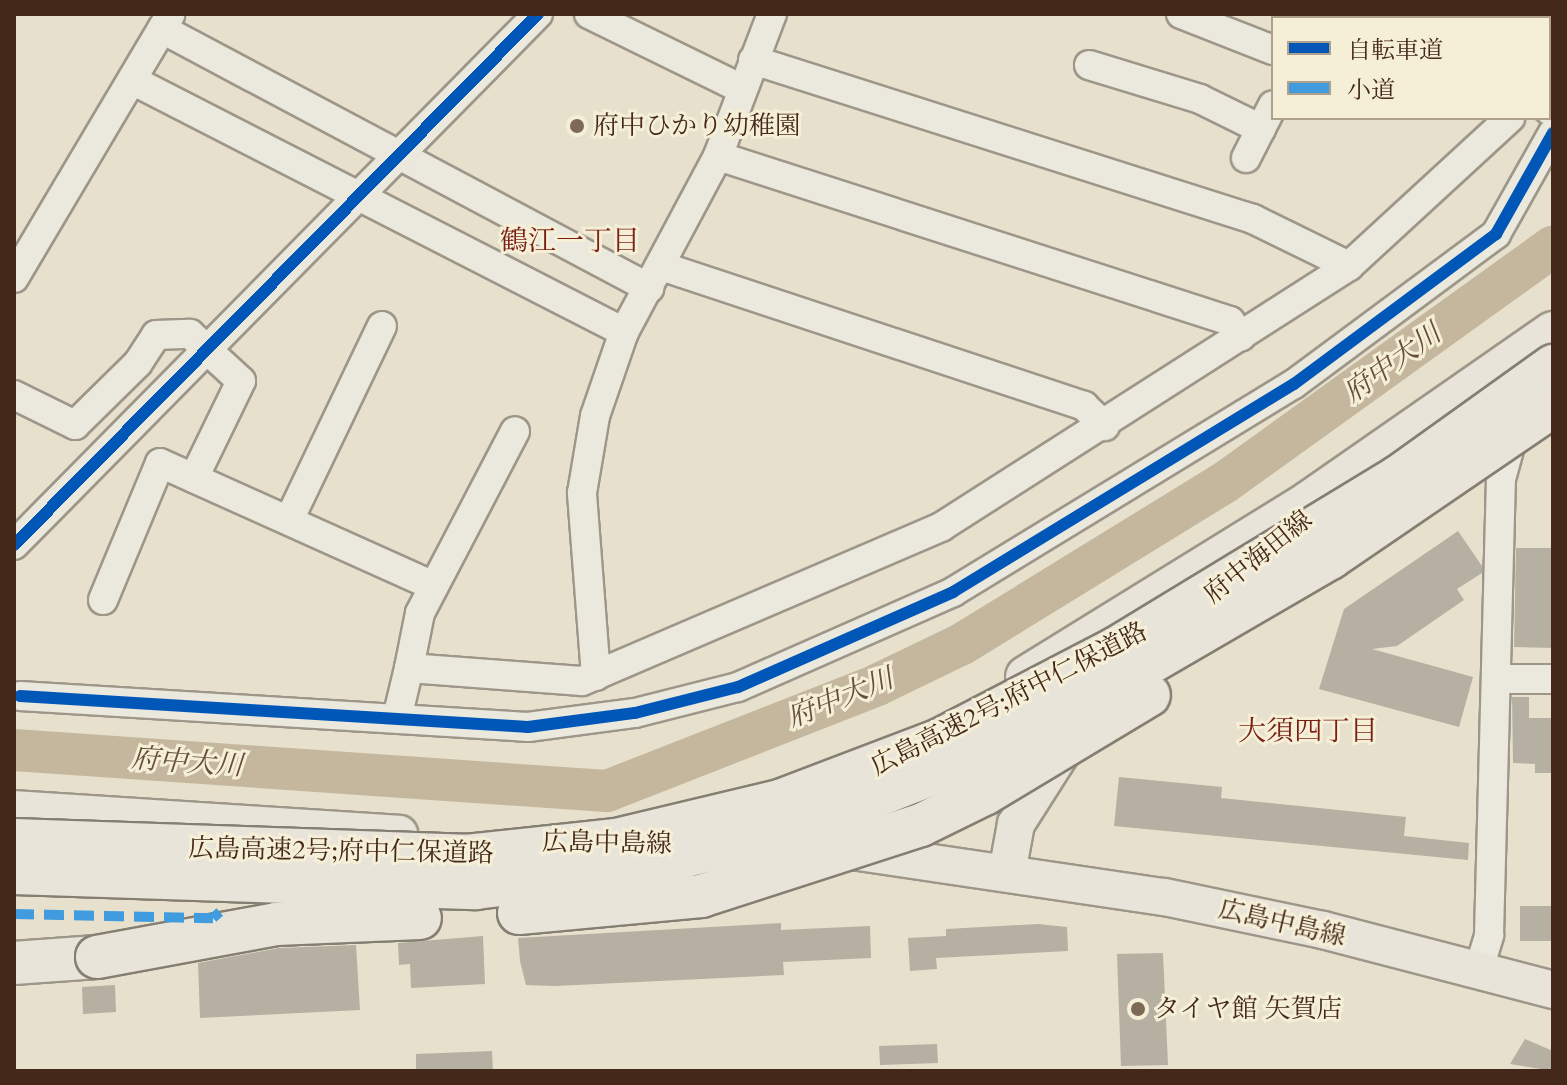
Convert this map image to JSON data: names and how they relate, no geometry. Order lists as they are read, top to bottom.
{
  "streets": {
    "highway": ["広島高速2号;府中仁保道路"],
    "main road": ["府中海田線", "広島中島線"]
  },
  "crossings": [
    ["府中海田線", "広島高速2号;府中仁保道路"],
    ["府中海田線", "広島中島線"]
  ],
  "districts": ["鶴江一丁目", "大須四丁目"],
  "water": ["府中大川"],
  "places": ["府中ひかり幼稚園", "タイヤ館 矢賀店"],
  "legend": ["自転車道", "小道"]
}
